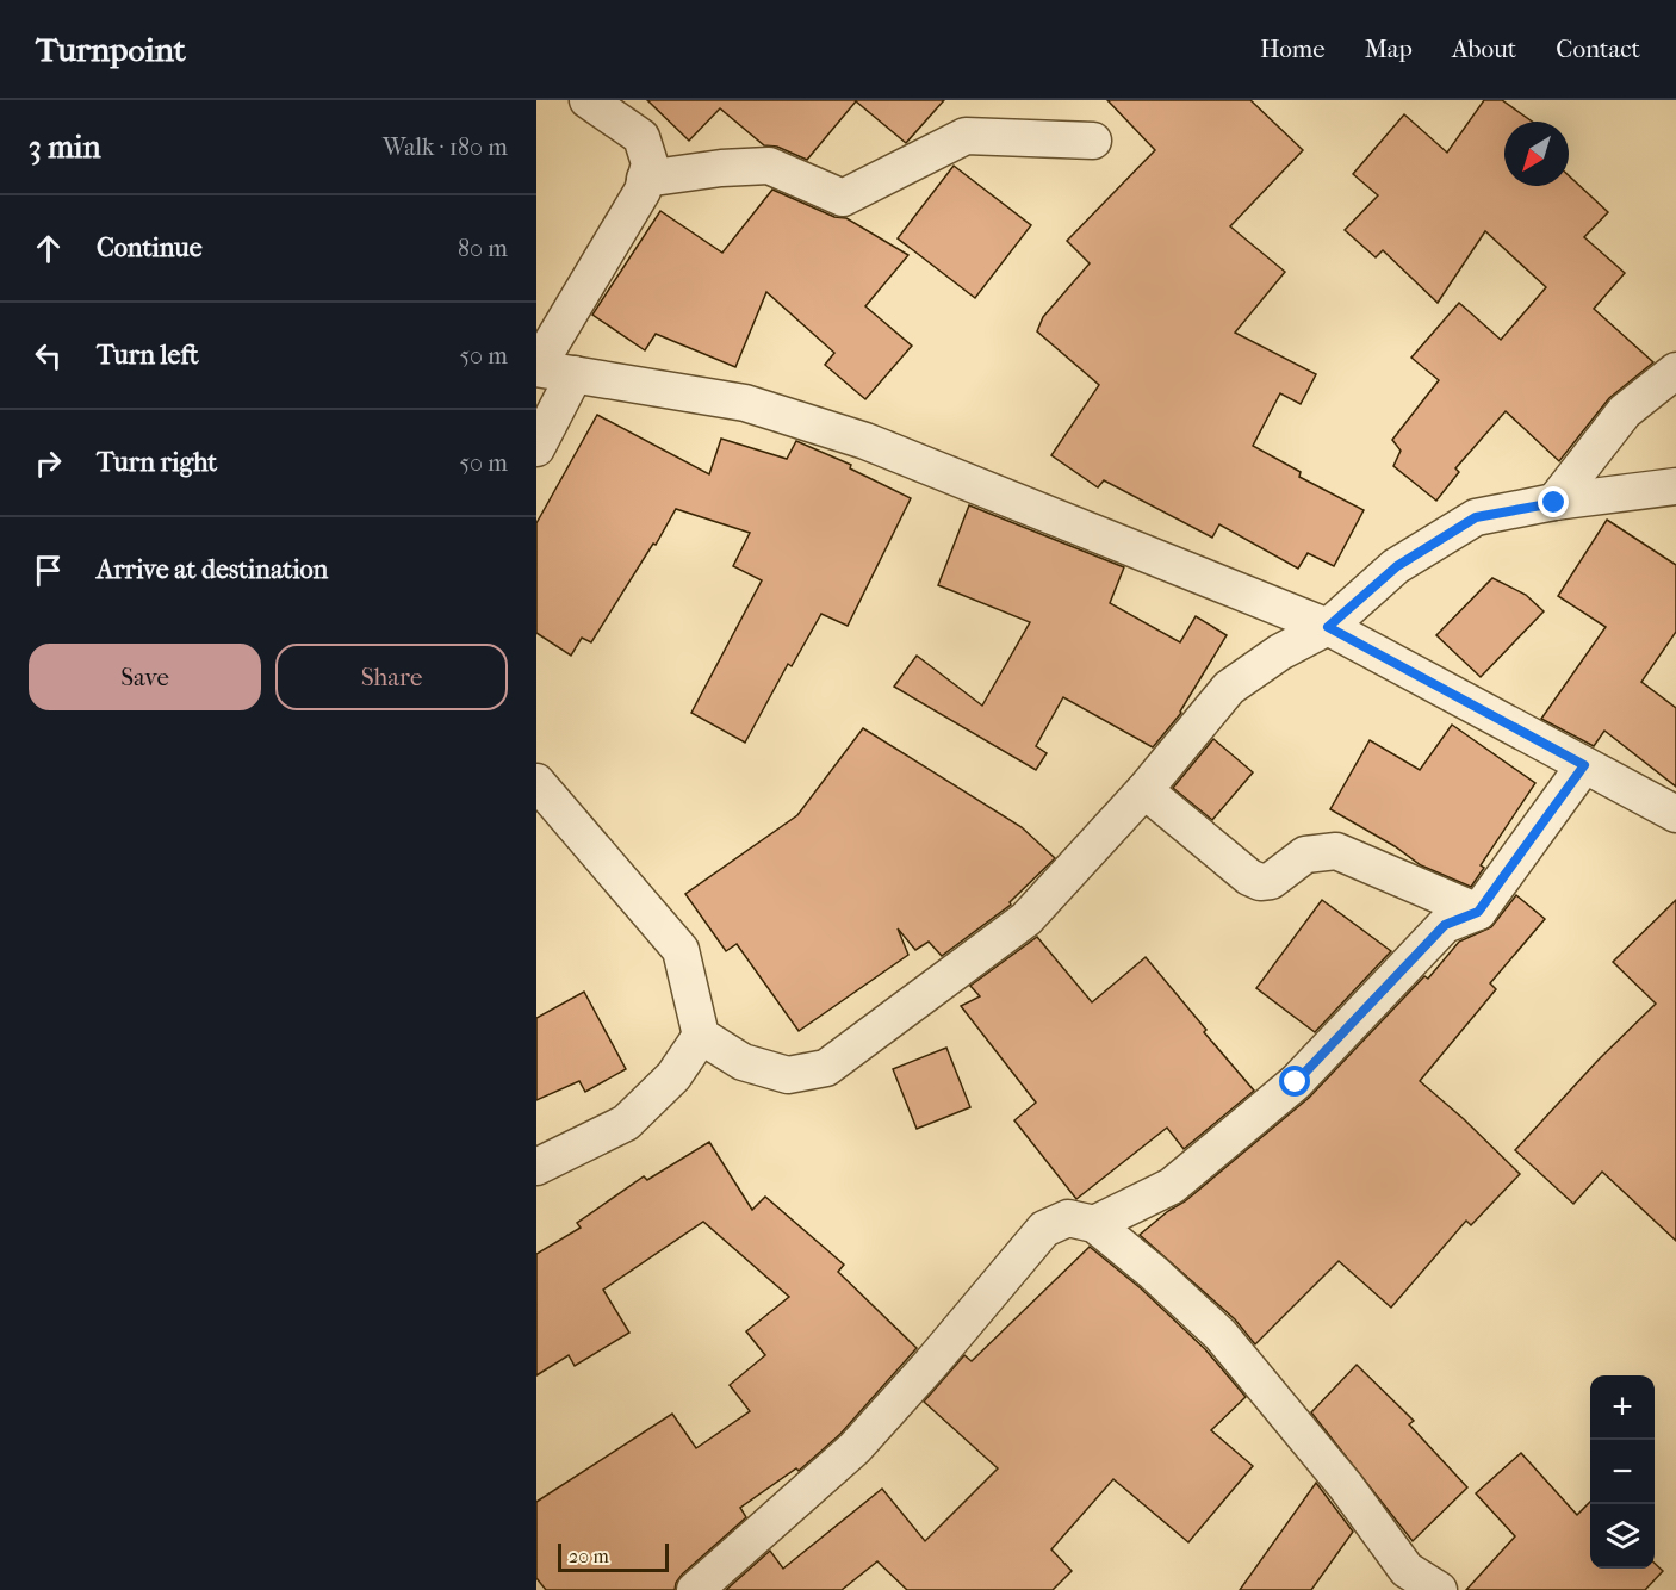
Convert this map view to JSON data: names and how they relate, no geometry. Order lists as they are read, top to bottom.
{
  "scale_bar": "20 m",
  "north": "bottom left",
  "page": {
    "header": "Turnpoint",
    "nav": [
      "Home",
      "Map",
      "About",
      "Contact"
    ],
    "heading": ["3 min", "Walk · 180 m"],
    "list": [
      ["Continue", "80 m"],
      ["Turn left", "50 m"],
      ["Turn right", "50 m"],
      "Arrive at destination"
    ],
    "buttons": ["Save", "Share"],
    "map_buttons": ["+", "−"],
    "scale": "20 m"
  }
}
